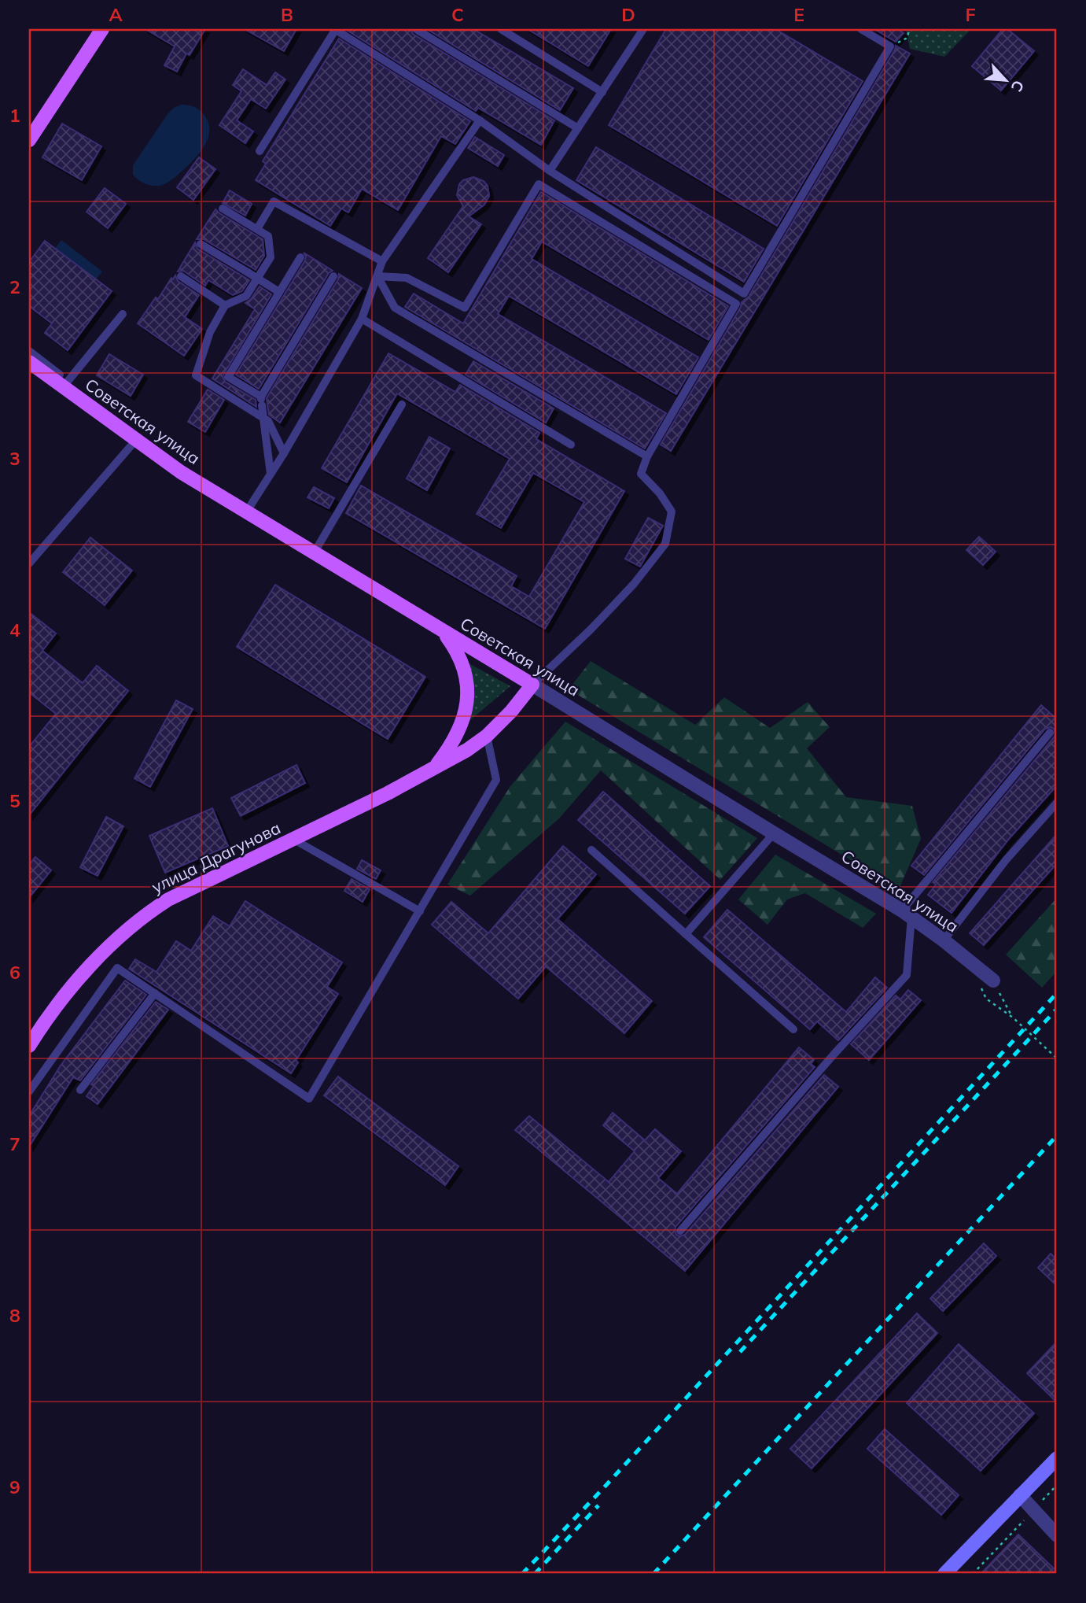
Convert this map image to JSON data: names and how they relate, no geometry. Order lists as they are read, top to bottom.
{
  "streets": {
    "main road": ["Советская улица", "улица Драгунова"]
  },
  "crossings": [
    ["Советская улица", "улица Драгунова"]
  ],
  "north": "bottom right",
  "grid": {
    "columns": [
      "A",
      "B",
      "C",
      "D",
      "E",
      "F"
    ],
    "rows": [
      "1",
      "2",
      "3",
      "4",
      "5",
      "6",
      "7",
      "8",
      "9"
    ]
  }
}
